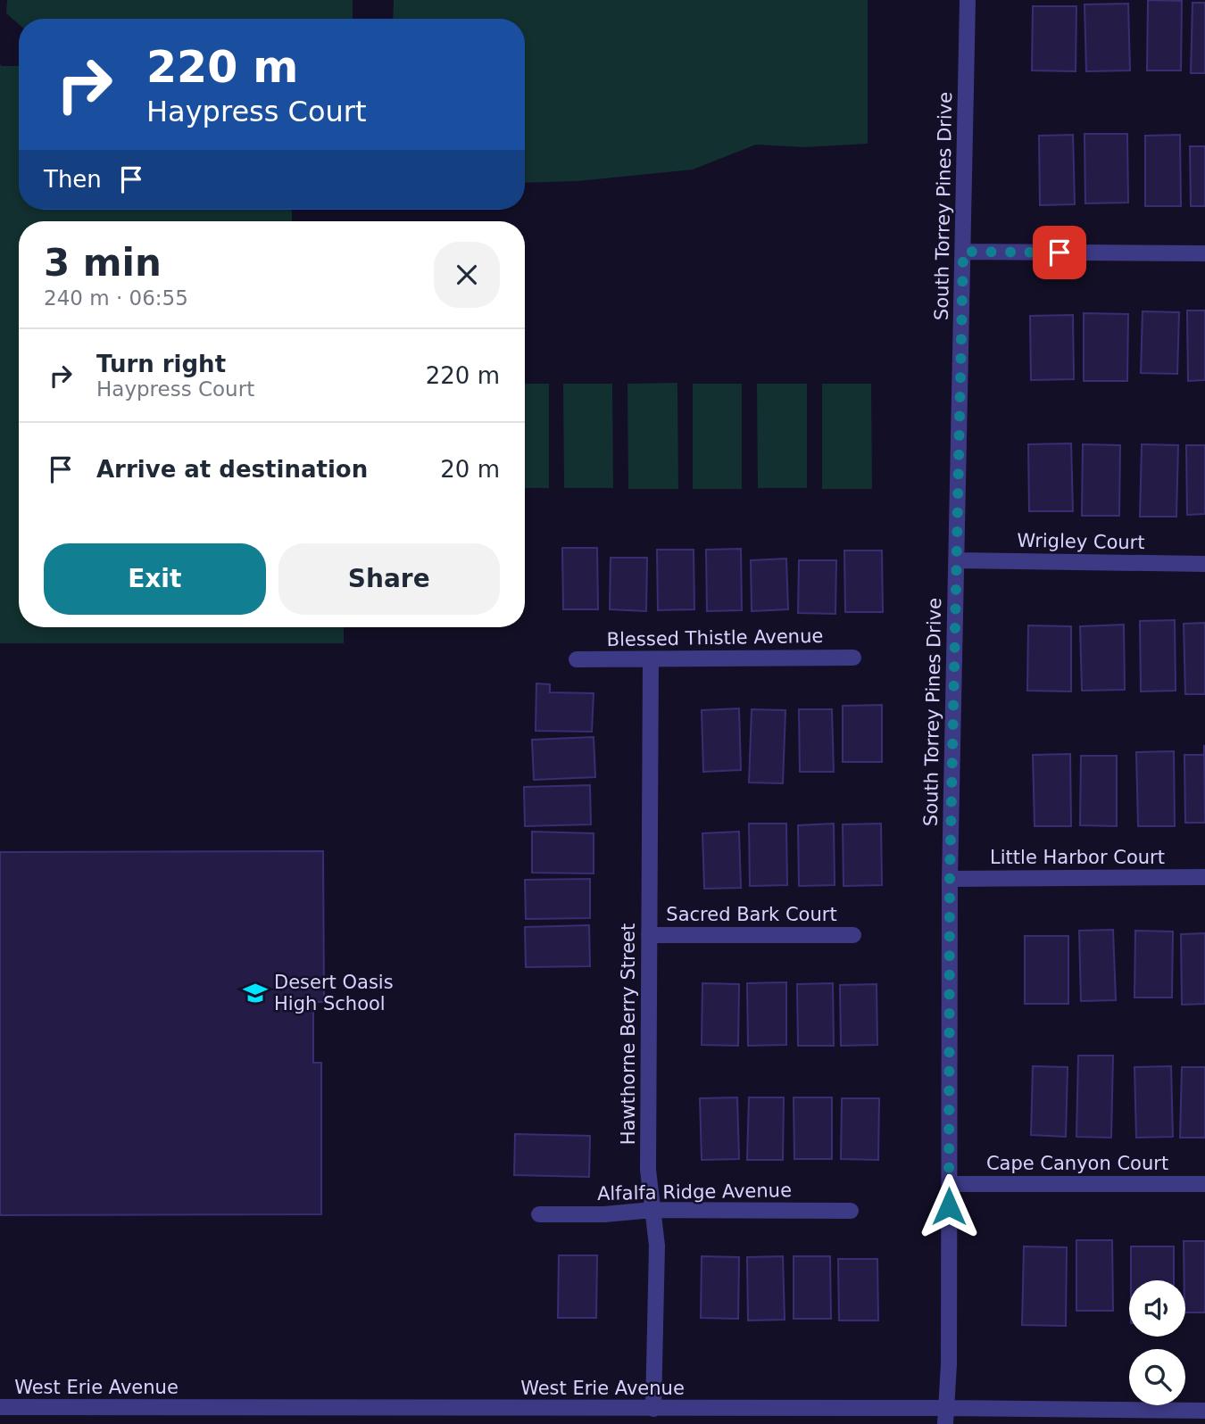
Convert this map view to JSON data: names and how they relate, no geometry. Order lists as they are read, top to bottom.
{
  "streets": {
    "street": [
      "South Torrey Pines Drive",
      "Wrigley Court",
      "Blessed Thistle Avenue",
      "Little Harbor Court",
      "Sacred Bark Court",
      "Hawthorne Berry Street",
      "Cape Canyon Court",
      "Alfalfa Ridge Avenue",
      "West Erie Avenue"
    ]
  },
  "crossings": [
    ["South Torrey Pines Drive", "Wrigley Court"],
    ["South Torrey Pines Drive", "Little Harbor Court"],
    ["South Torrey Pines Drive", "Cape Canyon Court"],
    ["South Torrey Pines Drive", "West Erie Avenue"],
    ["Blessed Thistle Avenue", "Hawthorne Berry Street"],
    ["Sacred Bark Court", "Hawthorne Berry Street"],
    ["Hawthorne Berry Street", "Alfalfa Ridge Avenue"],
    ["Hawthorne Berry Street", "West Erie Avenue"]
  ],
  "places": {
    "school or university": ["Desert Oasis High School"]
  },
  "page": {
    "turn": ["220 m", "Haypress Court"],
    "then": "Then",
    "heading": ["3 min", "240 m · 06:55"],
    "list": [
      {
        "name": "Turn right",
        "note": "Haypress Court",
        "value": "220 m"
      },
      {
        "name": "Arrive at destination",
        "value": "20 m"
      }
    ],
    "buttons": ["Exit", "Share"]
  }
}
